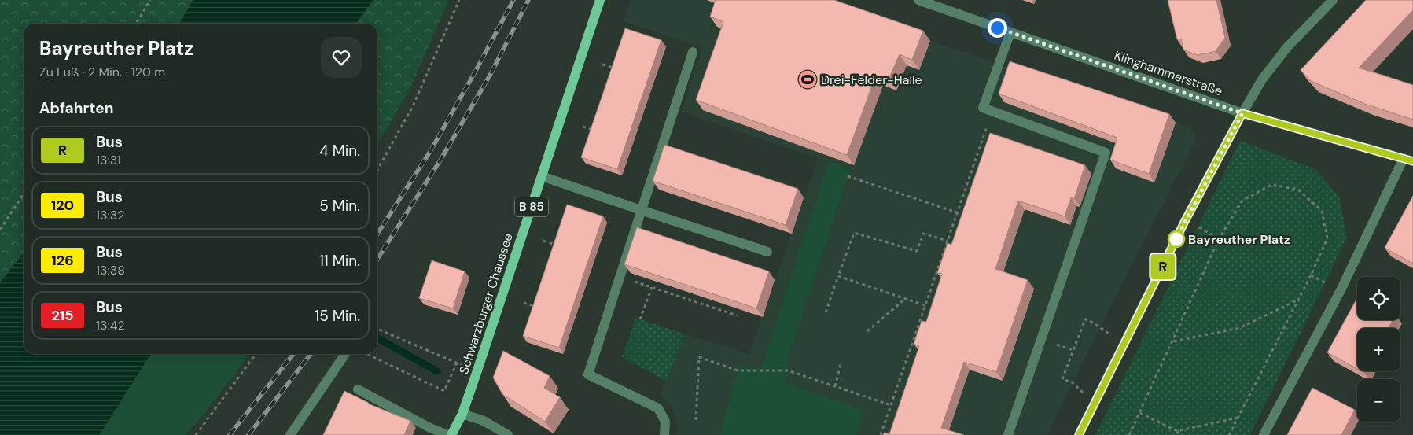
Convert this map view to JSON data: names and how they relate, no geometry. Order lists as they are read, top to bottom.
{
  "streets": {
    "main road": ["B 85", "Schwarzburger Chaussee"],
    "street": ["Klinghammerstraße"]
  },
  "places": {
    "sports": ["Drei-Felder-Halle"],
    "other": ["Bayreuther Platz"]
  },
  "lines": ["bus line R"],
  "page": {
    "on_map": "R",
    "heading": [
      ["Bayreuther Platz", "Zu Fuß · 2 Min. · 120 m"],
      "Abfahrten"
    ],
    "list": [
      {
        "mark": "R",
        "name": "Bus",
        "note": "13:31",
        "value": "4 Min."
      },
      {
        "mark": "120",
        "name": "Bus",
        "note": "13:32",
        "value": "5 Min."
      },
      {
        "mark": "126",
        "name": "Bus",
        "note": "13:38",
        "value": "11 Min."
      },
      {
        "mark": "215",
        "name": "Bus",
        "note": "13:42",
        "value": "15 Min."
      }
    ],
    "map_buttons": ["+", "−"]
  }
}
